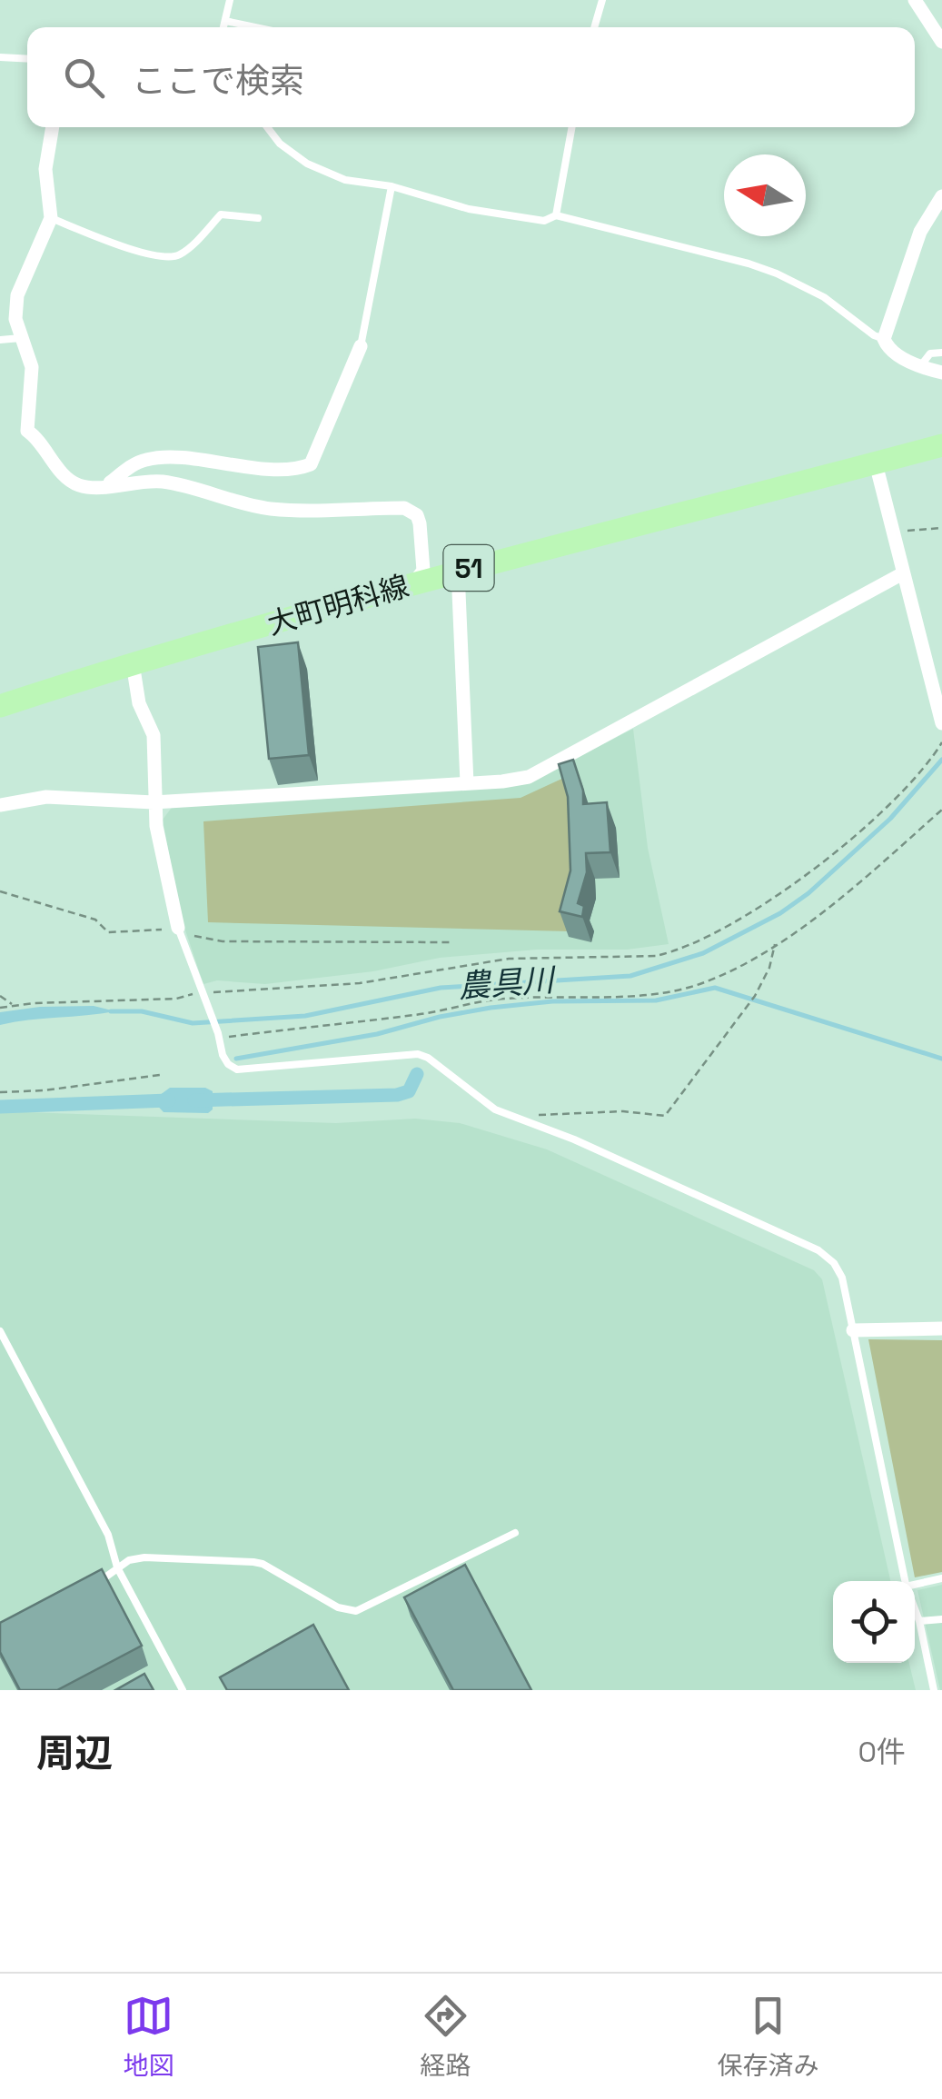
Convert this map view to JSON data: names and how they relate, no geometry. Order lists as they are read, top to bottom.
{
  "streets": {
    "main road": ["51", "大町明科線"]
  },
  "water": ["農具川"],
  "north": "left",
  "page": {
    "search": "ここで検索",
    "heading": ["周辺", "0件"],
    "nav": ["地図", "経路", "保存済み"]
  }
}
